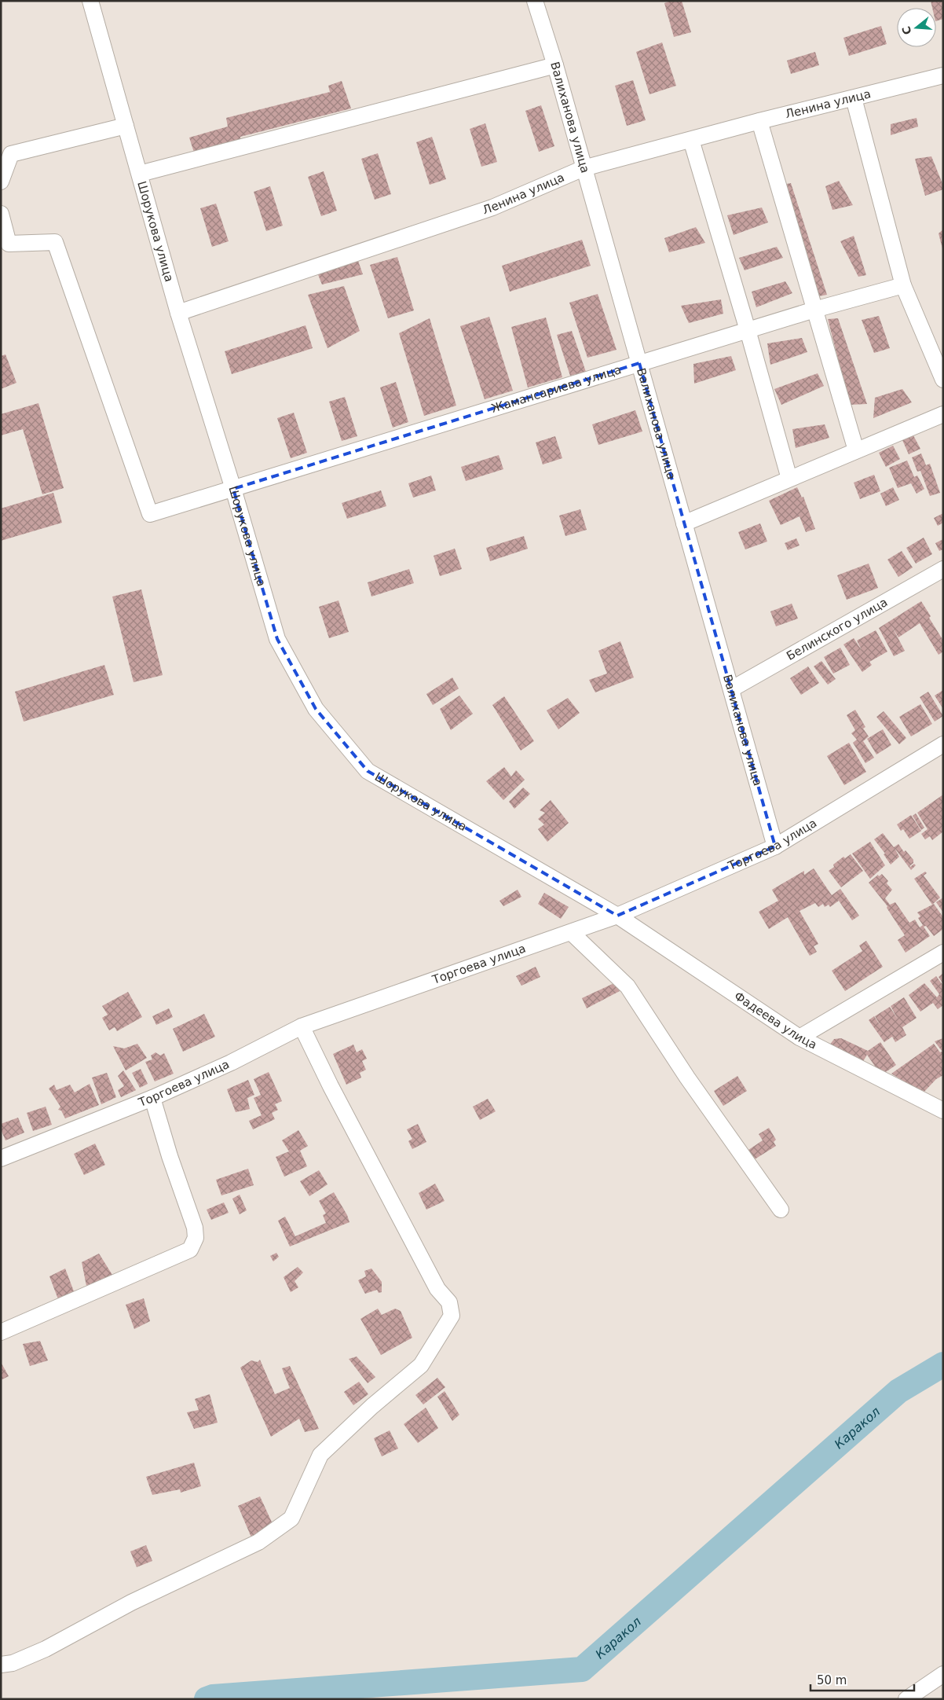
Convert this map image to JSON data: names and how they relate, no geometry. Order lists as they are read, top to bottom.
{
  "streets": {
    "street": [
      "Ленина улица",
      "Валиханова улица",
      "Шорукова улица",
      "Жамансариева улица",
      "Белинского улица",
      "Торгоева улица",
      "Фадеева улица"
    ]
  },
  "crossings": [
    ["Ленина улица", "Валиханова улица"],
    ["Ленина улица", "Шорукова улица"],
    ["Валиханова улица", "Жамансариева улица"],
    ["Валиханова улица", "Белинского улица"],
    ["Валиханова улица", "Торгоева улица"],
    ["Шорукова улица", "Жамансариева улица"],
    ["Шорукова улица", "Торгоева улица"],
    ["Шорукова улица", "Фадеева улица"],
    ["Торгоева улица", "Фадеева улица"]
  ],
  "water": ["Каракол"],
  "scale_bar": "50 m",
  "north": "left"
}
